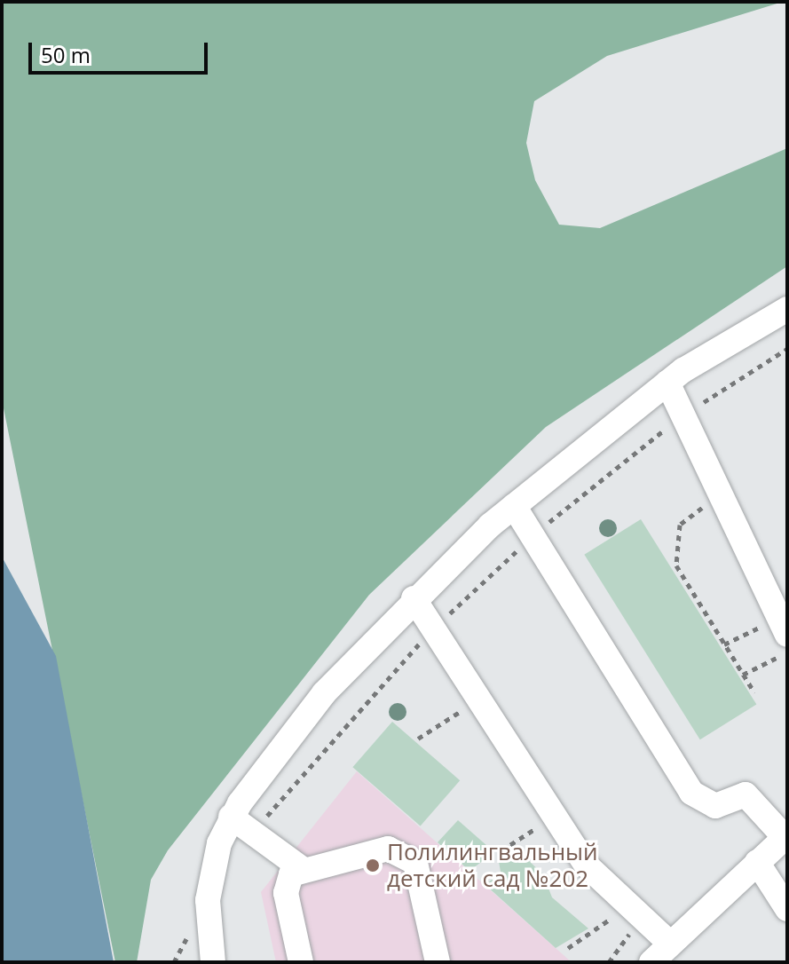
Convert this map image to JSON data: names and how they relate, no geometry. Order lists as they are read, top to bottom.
{
  "places": ["Полилингвальный детский сад №202"],
  "scale_bar": "50 m"
}
